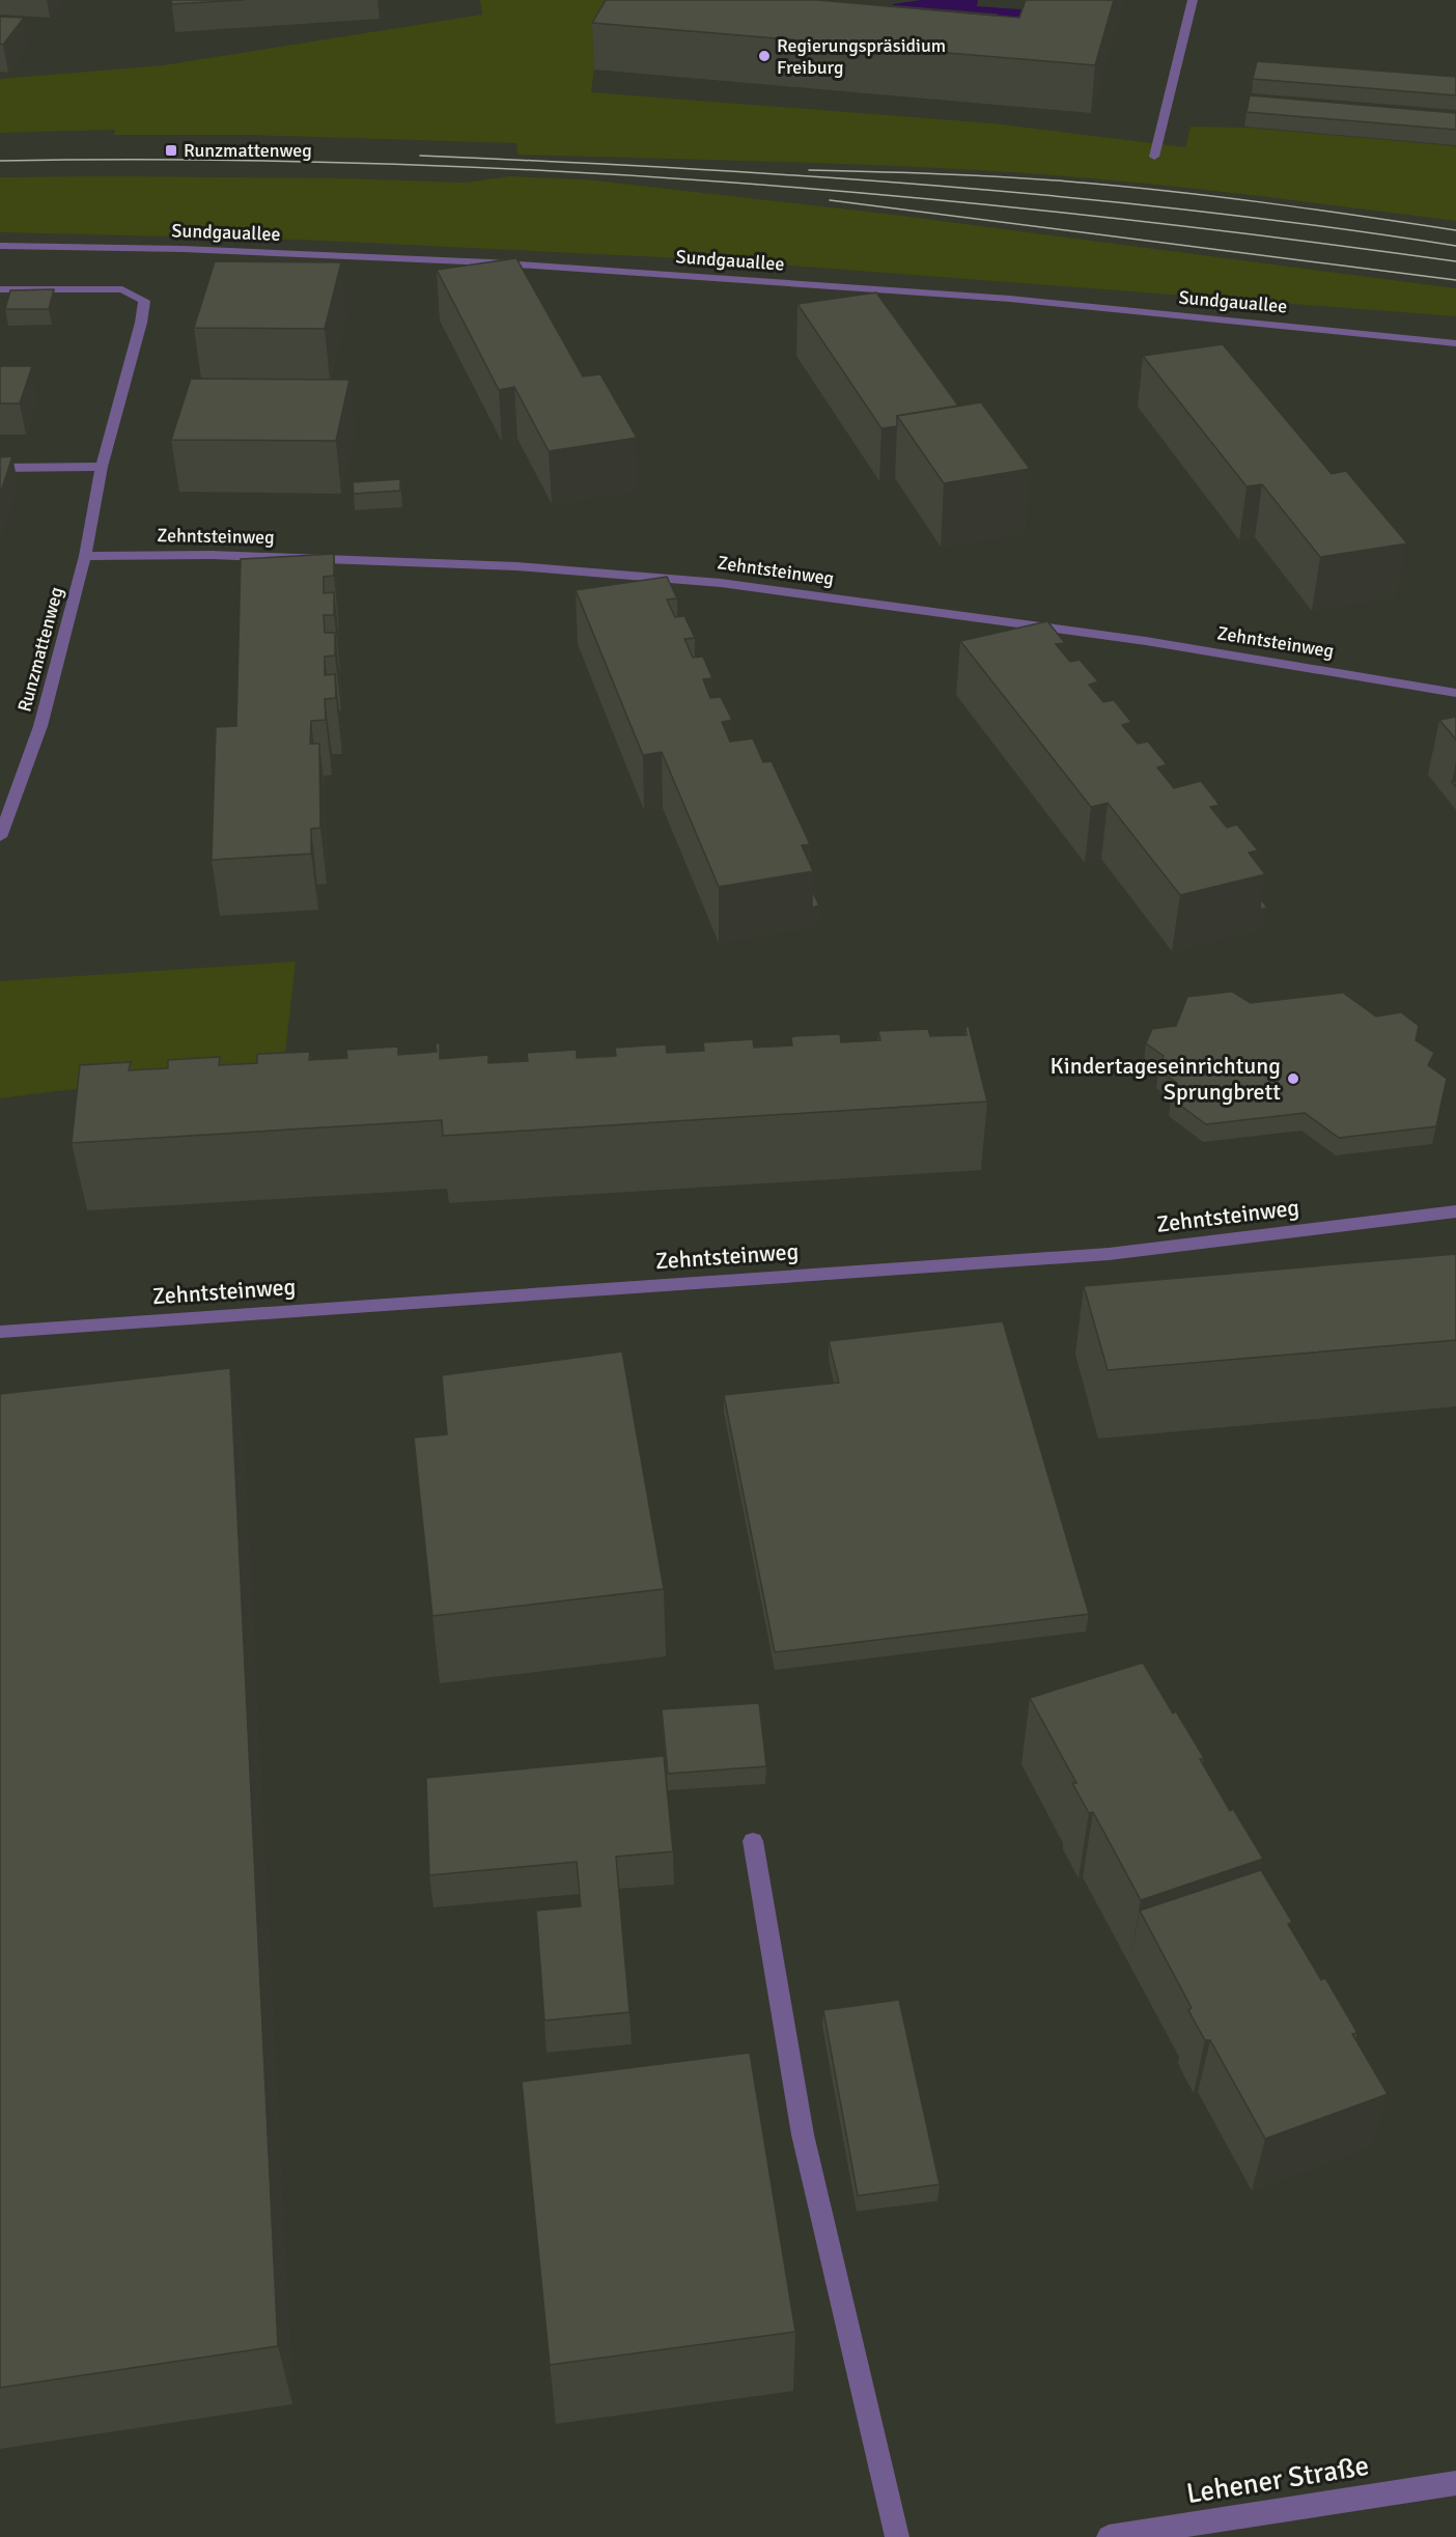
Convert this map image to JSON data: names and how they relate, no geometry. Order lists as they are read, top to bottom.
{
  "streets": {
    "street": [
      "Sundgauallee",
      "Zehntsteinweg",
      "Runzmattenweg",
      "Lehener Straße"
    ]
  },
  "crossings": [
    ["Zehntsteinweg", "Runzmattenweg"]
  ],
  "places": {
    "other": ["Regierungspräsidium Freiburg", "Kindertageseinrichtung Sprungbrett"],
    "transit": ["Runzmattenweg"]
  }
}
